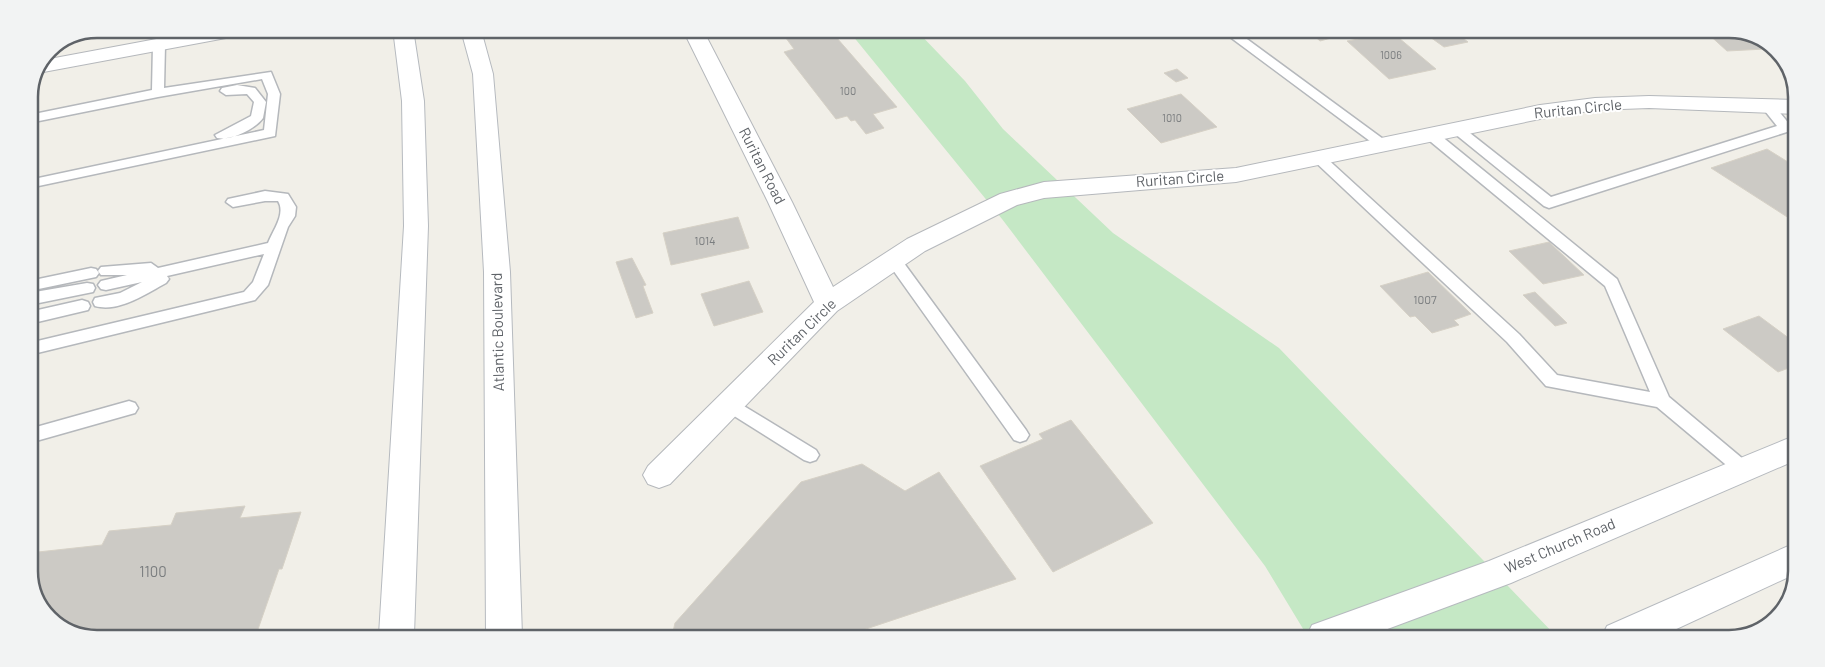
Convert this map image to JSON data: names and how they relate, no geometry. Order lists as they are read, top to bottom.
{
  "streets": {
    "main road": [
      "Ruritan Circle",
      "Ruritan Road",
      "Atlantic Boulevard",
      "West Church Road"
    ]
  },
  "crossings": [
    ["Ruritan Circle", "Ruritan Road"]
  ],
  "house_numbers": [
    "1006",
    "100",
    "1010",
    "1014",
    "1007",
    "1100"
  ]
}
